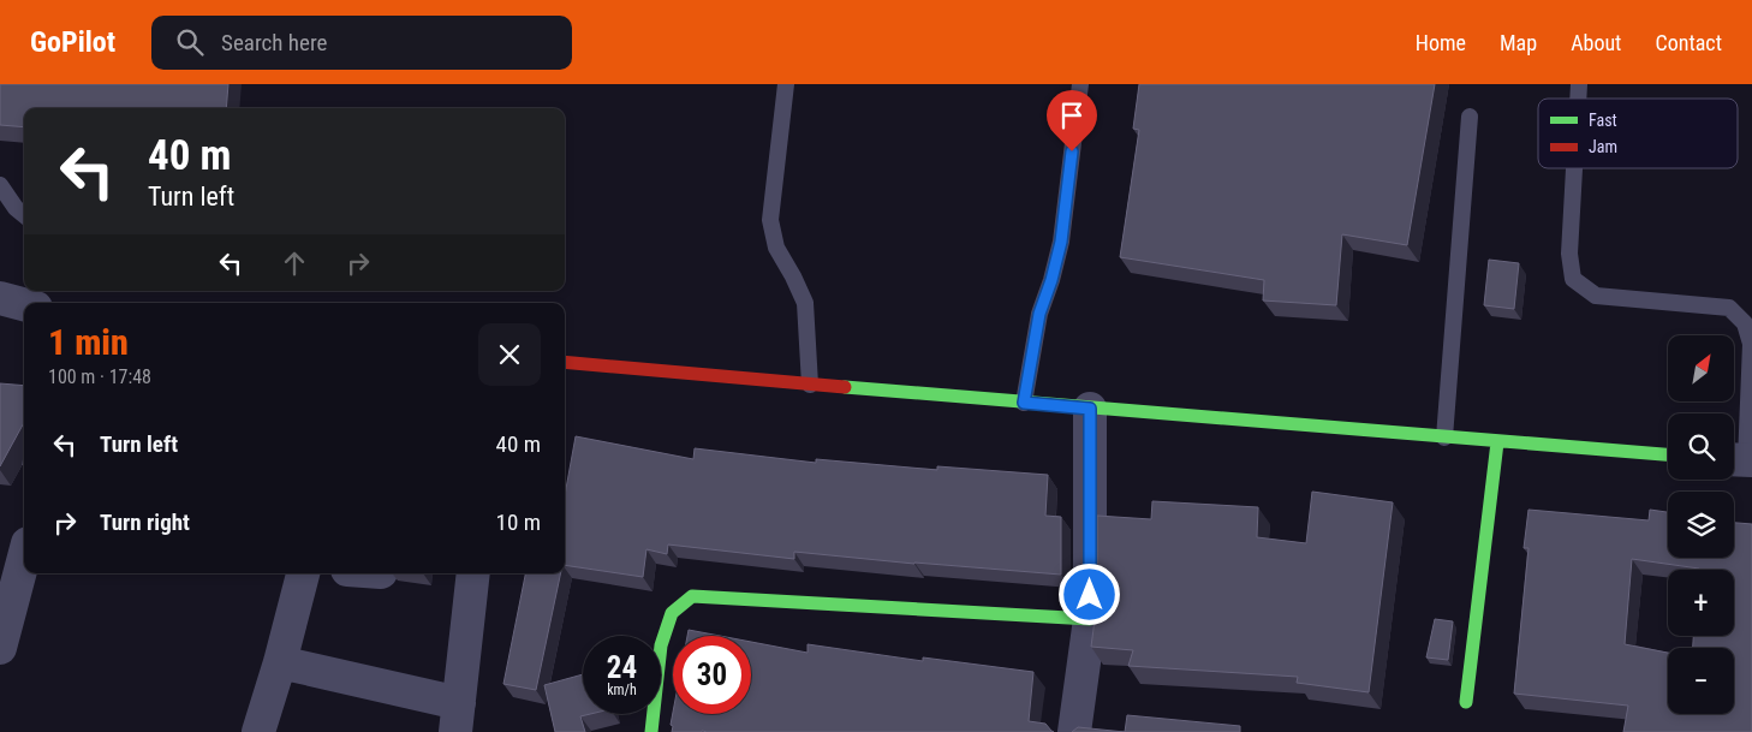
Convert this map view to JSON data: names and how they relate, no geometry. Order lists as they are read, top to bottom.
{
  "legend": ["Fast", "Jam"],
  "north": "top right",
  "page": {
    "header": "GoPilot",
    "search": "Search here",
    "nav": [
      "Home",
      "Map",
      "About",
      "Contact"
    ],
    "turn": ["40 m", "Turn left"],
    "heading": ["1 min", "100 m · 17:48"],
    "map_buttons": ["+", "−"],
    "list": [
      {
        "name": "Turn left",
        "value": "40 m"
      },
      {
        "name": "Turn right",
        "value": "10 m"
      }
    ],
    "speed": "24 km/h",
    "limit": "30"
  }
}
